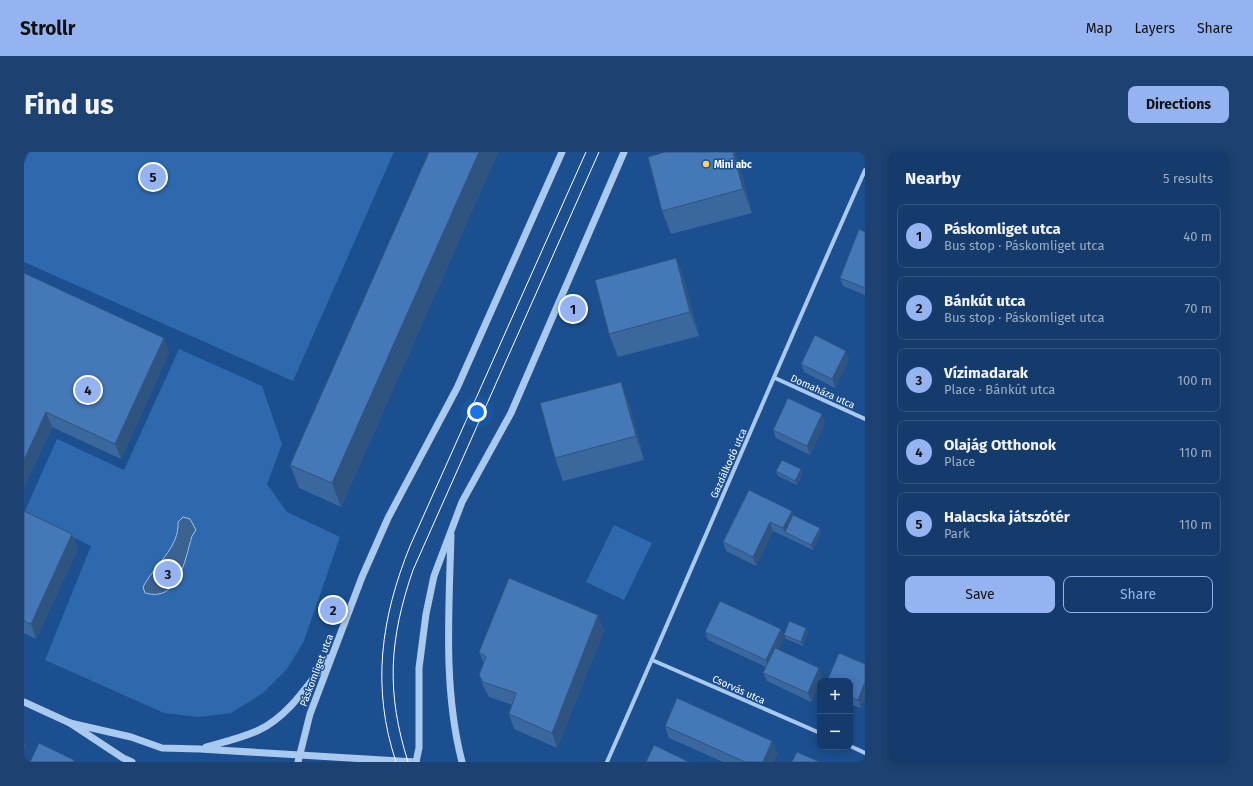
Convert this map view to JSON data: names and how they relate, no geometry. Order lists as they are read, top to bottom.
{
  "streets": {
    "street": [
      "Domaháza utca",
      "Gazdálkodó utca",
      "Páskomliget utca",
      "Csorvás utca"
    ]
  },
  "crossings": [
    ["Domaháza utca", "Gazdálkodó utca"],
    ["Gazdálkodó utca", "Csorvás utca"]
  ],
  "places": ["Mini abc"],
  "page": {
    "header": "Strollr",
    "nav": ["Map", "Layers", "Share"],
    "buttons": [
      "Directions",
      ["Save", "Share"]
    ],
    "title": "Find us",
    "heading": ["Nearby", "5 results"],
    "pins": [
      "5",
      "1",
      "4",
      "3",
      "2"
    ],
    "list": [
      {
        "mark": "1",
        "name": "Páskomliget utca",
        "note": "Bus stop · Páskomliget utca",
        "value": "40 m"
      },
      {
        "mark": "2",
        "name": "Bánkút utca",
        "note": "Bus stop · Páskomliget utca",
        "value": "70 m"
      },
      {
        "mark": "3",
        "name": "Vízimadarak",
        "note": "Place · Bánkút utca",
        "value": "100 m"
      },
      {
        "mark": "4",
        "name": "Olajág Otthonok",
        "note": "Place",
        "value": "110 m"
      },
      {
        "mark": "5",
        "name": "Halacska játszótér",
        "note": "Park",
        "value": "110 m"
      }
    ],
    "map_buttons": ["+", "−"]
  }
}
